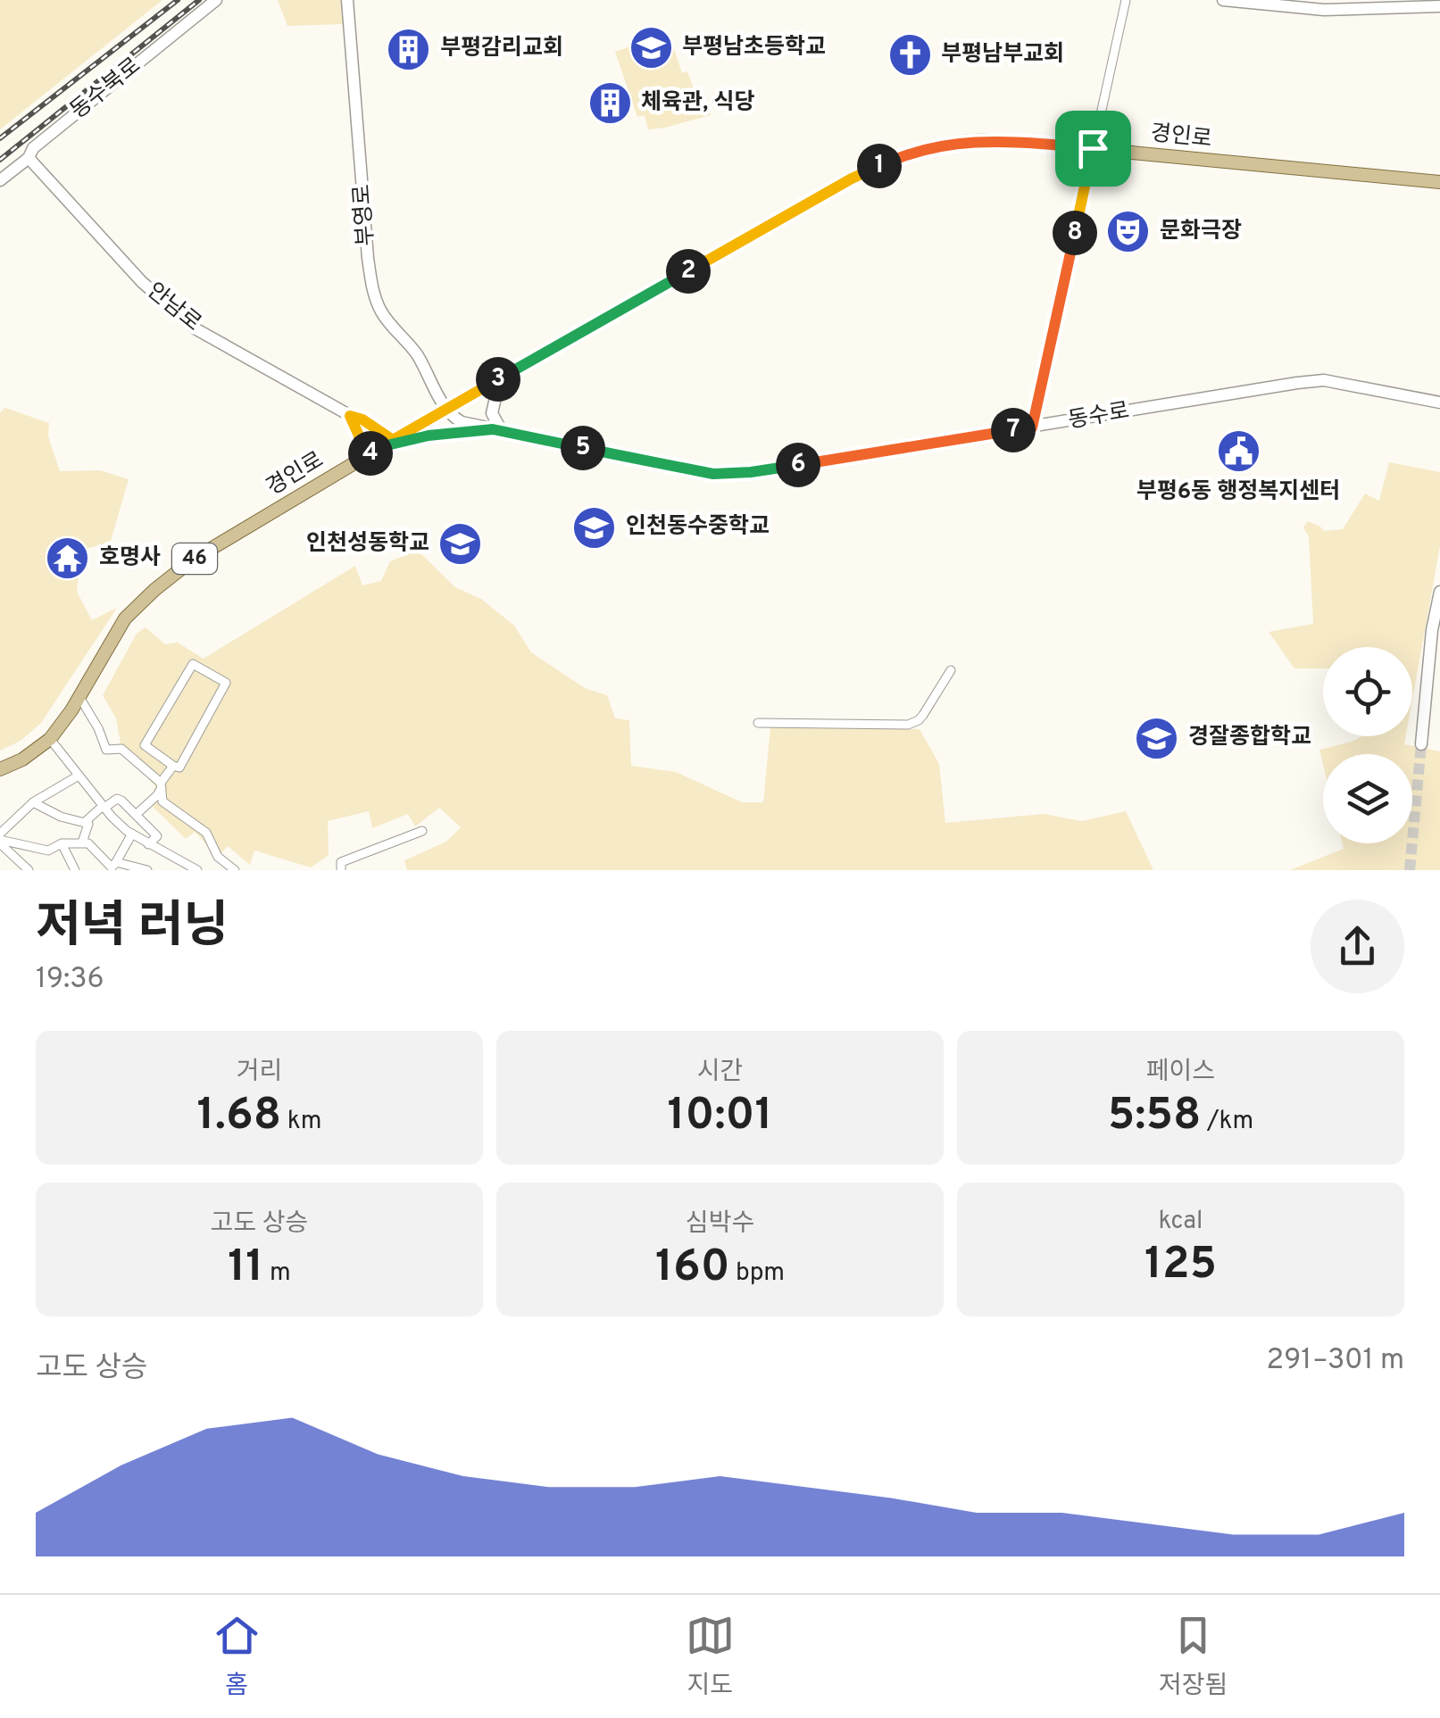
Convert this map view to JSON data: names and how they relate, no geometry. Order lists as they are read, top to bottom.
{
  "streets": {
    "main road": ["경인로", "46"],
    "street": [
      "동수북로",
      "부영로",
      "안남로",
      "동수로"
    ]
  },
  "crossings": [
    ["동수북로", "안남로"],
    ["경인로", "부영로"],
    ["경인로", "안남로"],
    ["경인로", "동수로"],
    ["부영로", "동수로"]
  ],
  "places": {
    "school or university": [
      "부평남초등학교",
      "인천동수중학교",
      "인천성동학교",
      "경잘종합학교"
    ],
    "building": ["부평감리교회", "체육관, 식당"],
    "church": ["부평남부교회"],
    "theatre": ["문화극장"],
    "public building": ["부평6동 행정복지센터"],
    "temple": ["호명사"]
  },
  "page": {
    "pins": [
      "1",
      "8",
      "2",
      "3",
      "7",
      "5",
      "4",
      "6"
    ],
    "heading": ["저녁 러닝", "19:36"],
    "stats": [
      ["거리", "1.68 km"],
      ["시간", "10:01"],
      ["페이스", "5:58 /km"],
      ["고도 상승", "11 m"],
      ["심박수", "160 bpm"],
      ["kcal", "125"]
    ],
    "chart": ["고도 상승", "291–301 m"],
    "tabs": ["홈", "지도", "저장됨"]
  }
}
